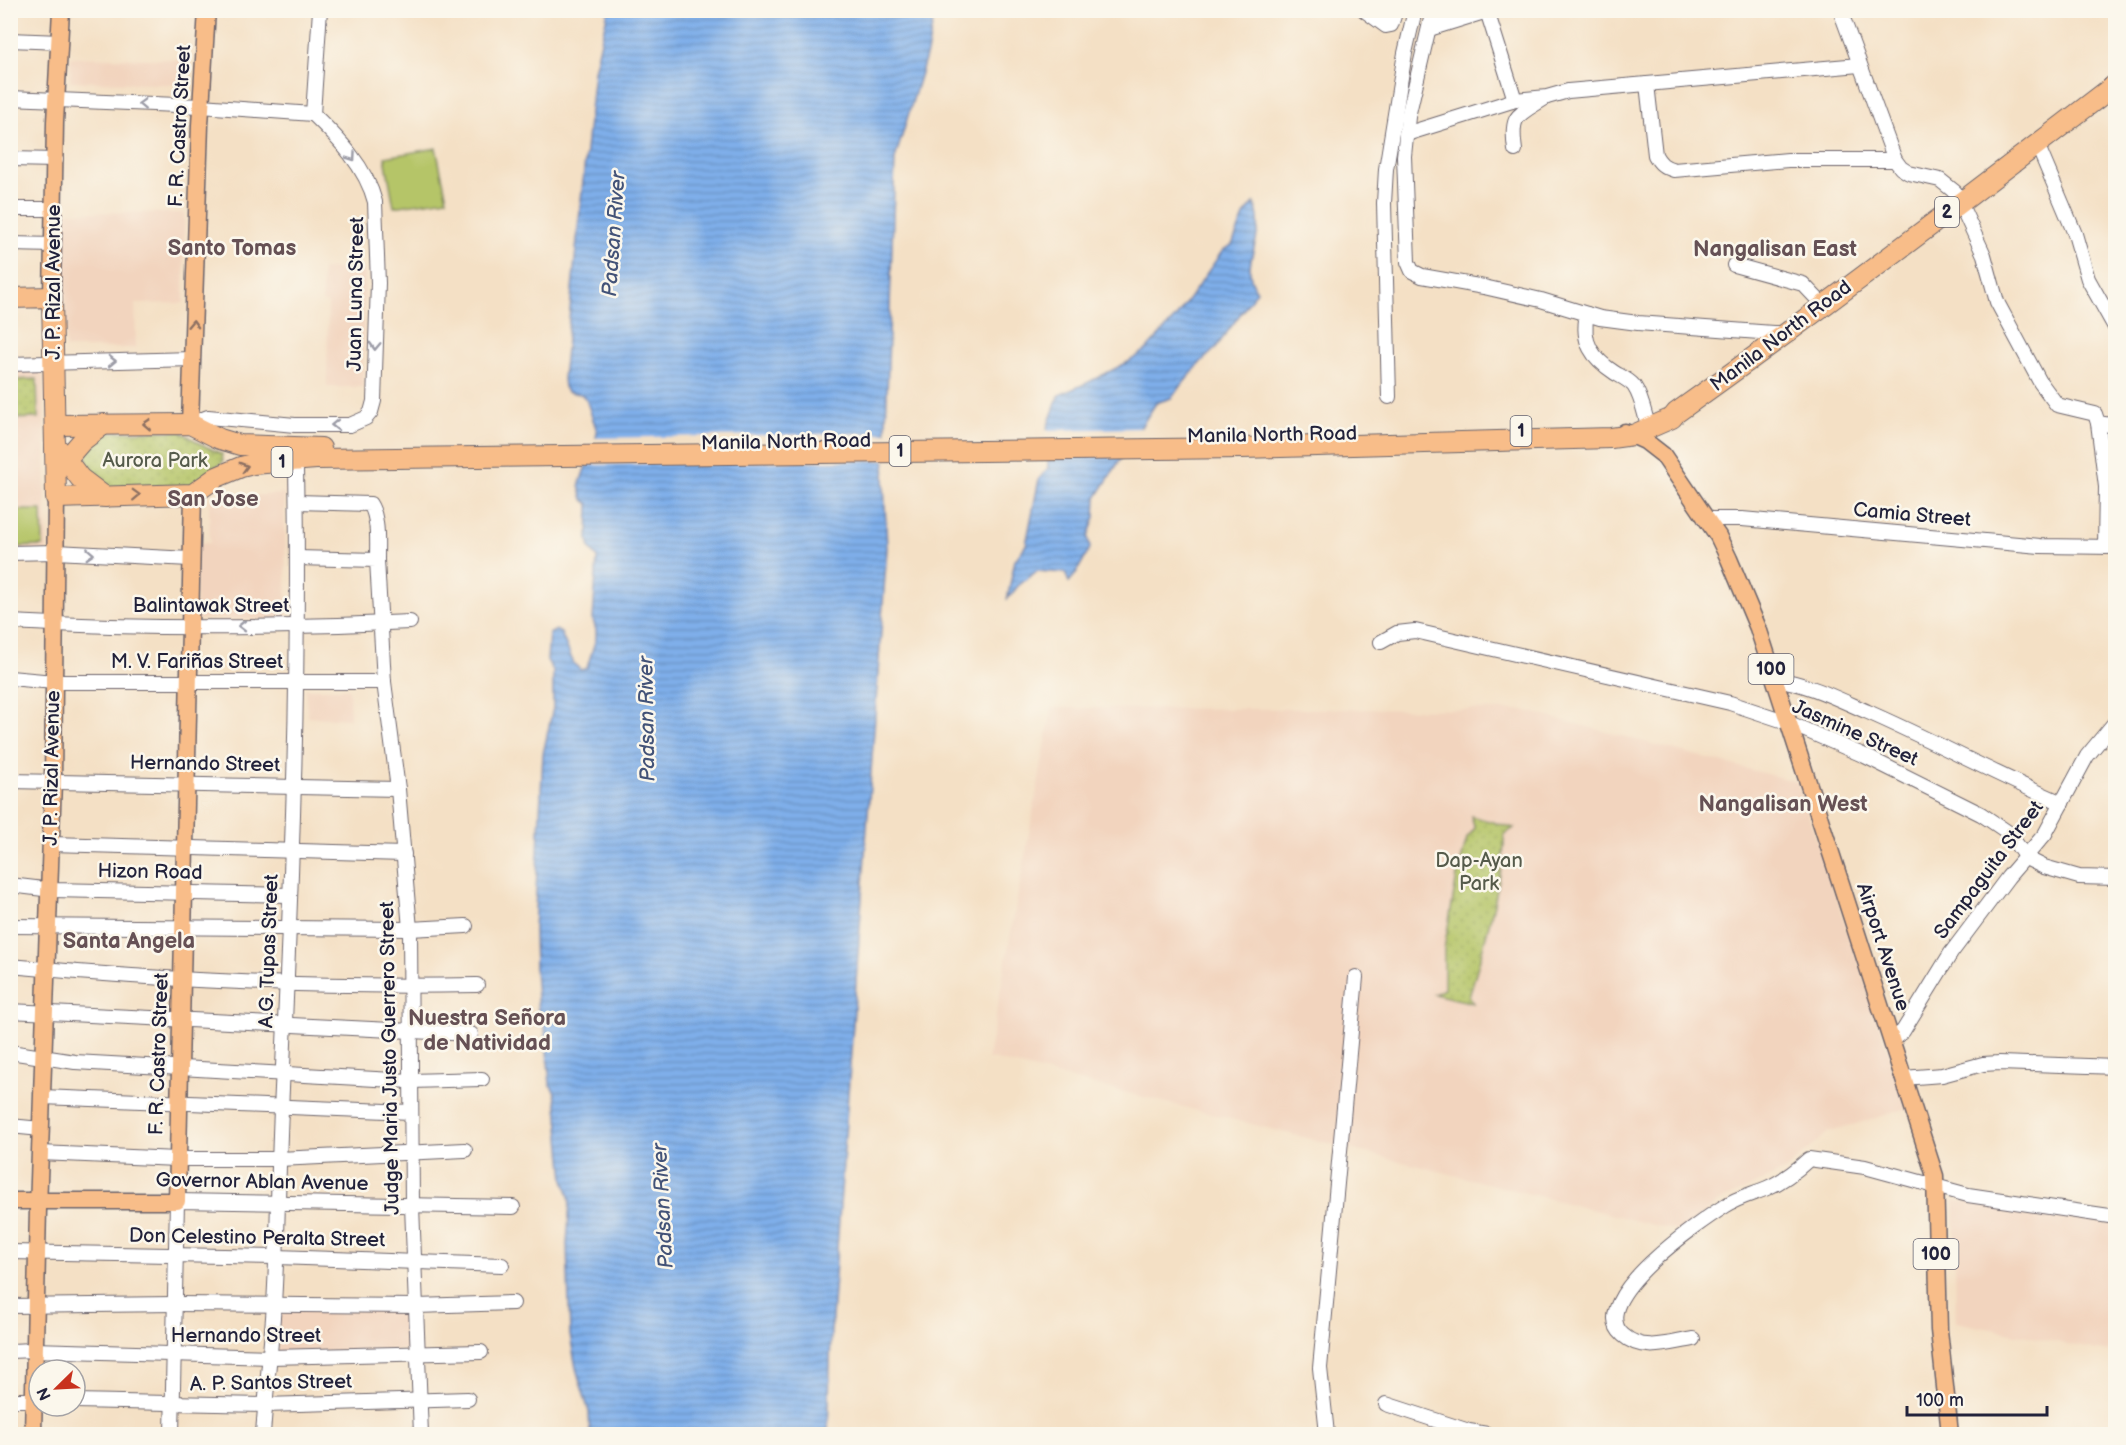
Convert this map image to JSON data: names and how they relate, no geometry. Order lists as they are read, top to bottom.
{
  "streets": {
    "highway": [
      "2",
      "J. P. Rizal Avenue",
      "Manila North Road",
      "1"
    ],
    "main road": [
      "F. R. Castro Street",
      "100",
      "Airport Avenue",
      "Governor Ablan Avenue"
    ],
    "street": [
      "Juan Luna Street",
      "Camia Street",
      "Balintawak Street",
      "M. V. Fariñas Street",
      "Jasmine Street",
      "Hernando Street",
      "Sampaguita Street",
      "Hizon Road",
      "A.G. Tupas Street",
      "Judge Maria Justo Guerrero Street",
      "Don Celestino Peralta Street",
      "A. P. Santos Street"
    ]
  },
  "crossings": [
    ["F. R. Castro Street", "Juan Luna Street"],
    ["F. R. Castro Street", "Manila North Road"],
    ["F. R. Castro Street", "Balintawak Street"],
    ["F. R. Castro Street", "M. V. Fariñas Street"],
    ["F. R. Castro Street", "Hernando Street"],
    ["F. R. Castro Street", "Hizon Road"],
    ["F. R. Castro Street", "Governor Ablan Avenue"],
    ["F. R. Castro Street", "Don Celestino Peralta Street"],
    ["F. R. Castro Street", "A. P. Santos Street"],
    ["J. P. Rizal Avenue", "Manila North Road"],
    ["J. P. Rizal Avenue", "Balintawak Street"],
    ["J. P. Rizal Avenue", "M. V. Fariñas Street"],
    ["J. P. Rizal Avenue", "Hernando Street"],
    ["J. P. Rizal Avenue", "Hizon Road"],
    ["J. P. Rizal Avenue", "Governor Ablan Avenue"],
    ["J. P. Rizal Avenue", "Don Celestino Peralta Street"],
    ["Juan Luna Street", "Manila North Road"],
    ["Manila North Road", "Airport Avenue"],
    ["Camia Street", "Airport Avenue"],
    ["Balintawak Street", "A.G. Tupas Street"],
    ["Balintawak Street", "Judge Maria Justo Guerrero Street"],
    ["M. V. Fariñas Street", "A.G. Tupas Street"],
    ["M. V. Fariñas Street", "Judge Maria Justo Guerrero Street"],
    ["Jasmine Street", "Sampaguita Street"],
    ["Jasmine Street", "Airport Avenue"],
    ["Hernando Street", "A.G. Tupas Street"],
    ["Hernando Street", "Judge Maria Justo Guerrero Street"],
    ["Sampaguita Street", "Airport Avenue"],
    ["Hizon Road", "A.G. Tupas Street"],
    ["A.G. Tupas Street", "Governor Ablan Avenue"],
    ["A.G. Tupas Street", "Don Celestino Peralta Street"],
    ["A.G. Tupas Street", "A. P. Santos Street"],
    ["Judge Maria Justo Guerrero Street", "Governor Ablan Avenue"],
    ["Judge Maria Justo Guerrero Street", "Don Celestino Peralta Street"],
    ["Judge Maria Justo Guerrero Street", "A. P. Santos Street"]
  ],
  "districts": [
    "Santo Tomas",
    "Nangalisan East",
    "San Jose",
    "Nangalisan West",
    "Santa Angela",
    "Nuestra Señora de Natividad"
  ],
  "water": ["Padsan River"],
  "parks": ["Aurora Park", "Dap-Ayan Park"],
  "scale_bar": "100 m",
  "north": "bottom left"
}
